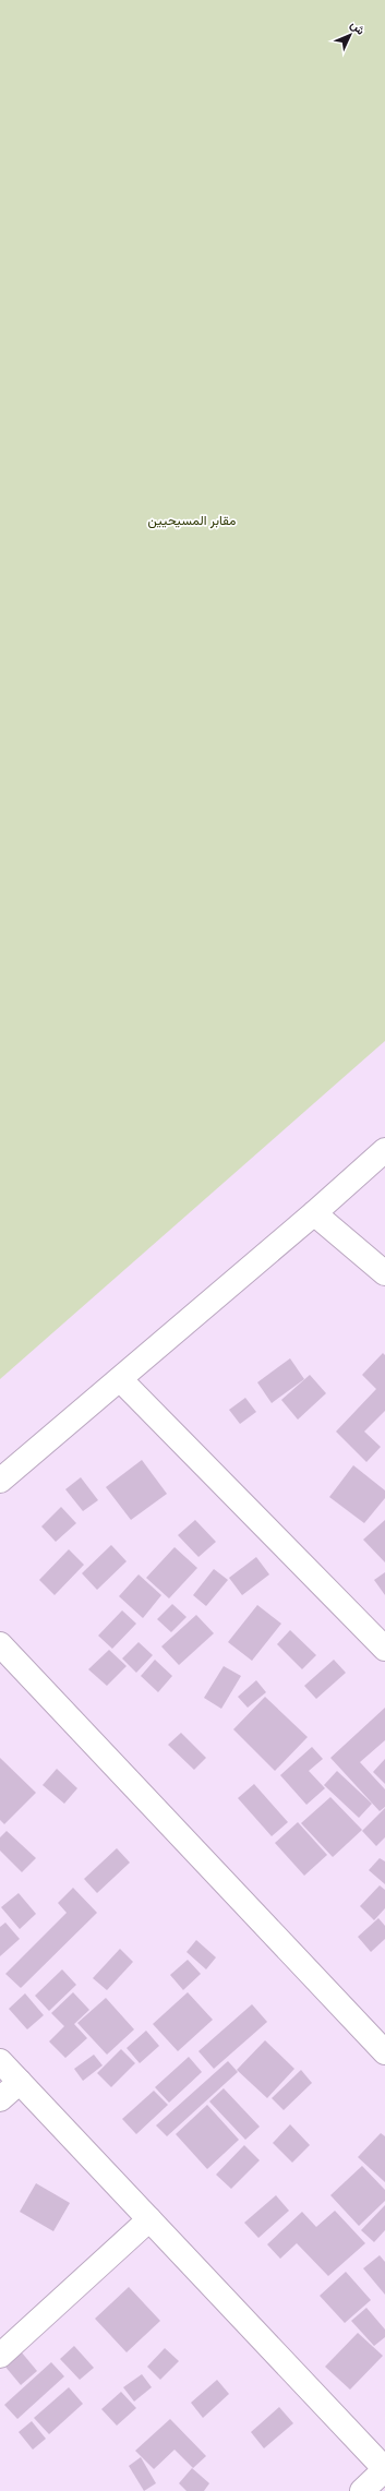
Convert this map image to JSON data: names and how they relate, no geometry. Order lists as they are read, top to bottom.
{
  "parks": ["مقابر المسيحيين"],
  "north": "top right"
}
